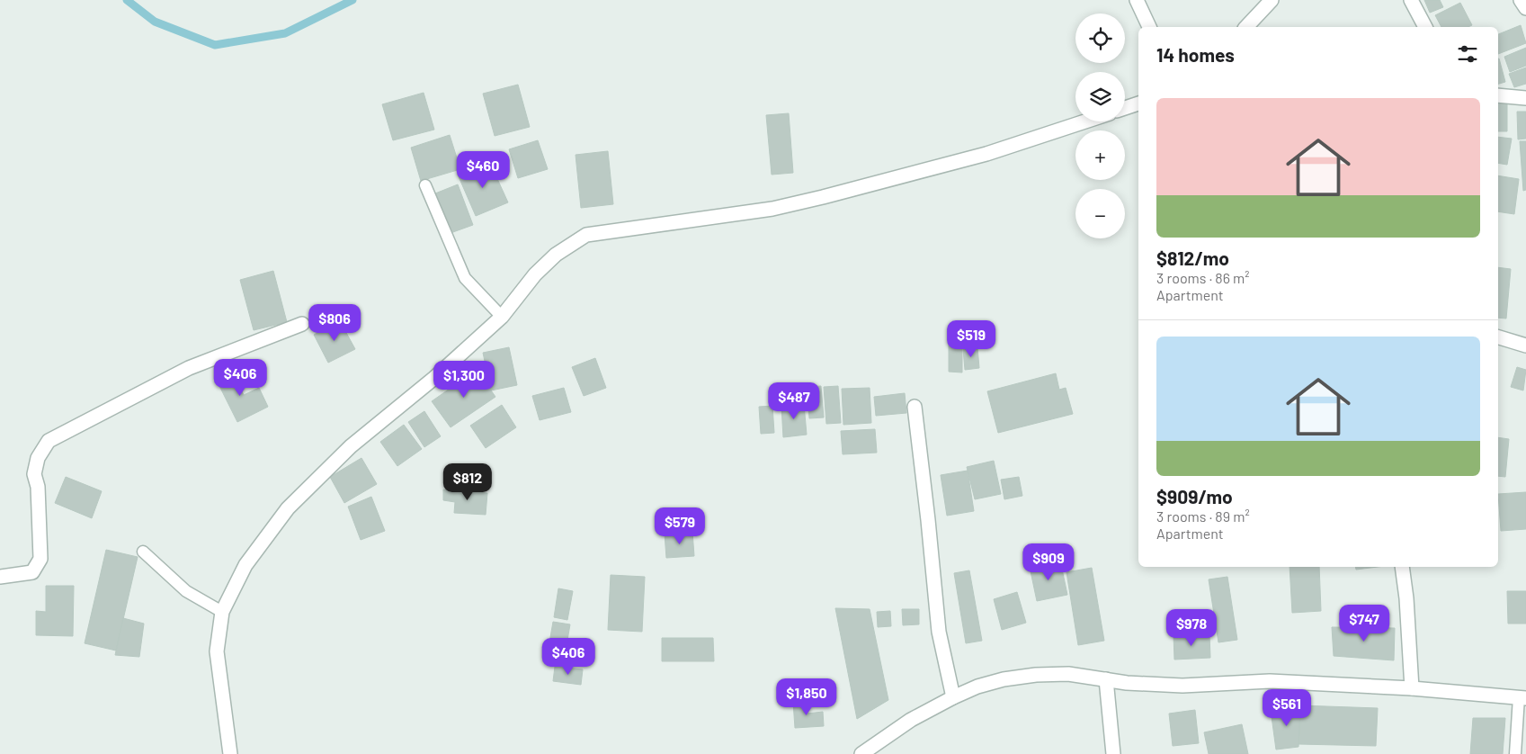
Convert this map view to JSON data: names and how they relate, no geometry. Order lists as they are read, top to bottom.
{
  "page": {
    "map_buttons": ["+", "−"],
    "heading": "14 homes",
    "list": [
      {
        "name": "$812/mo",
        "note": "3 rooms · 86 m² · Apartment"
      },
      {
        "name": "$909/mo",
        "note": "3 rooms · 89 m² · Apartment"
      }
    ],
    "price": [
      "$460",
      "$806",
      "$519",
      "$406",
      "$1,300",
      "$487",
      "$812",
      "$579",
      "$909",
      "$747",
      "$978",
      "$406",
      "$1,850",
      "$561"
    ]
  }
}
